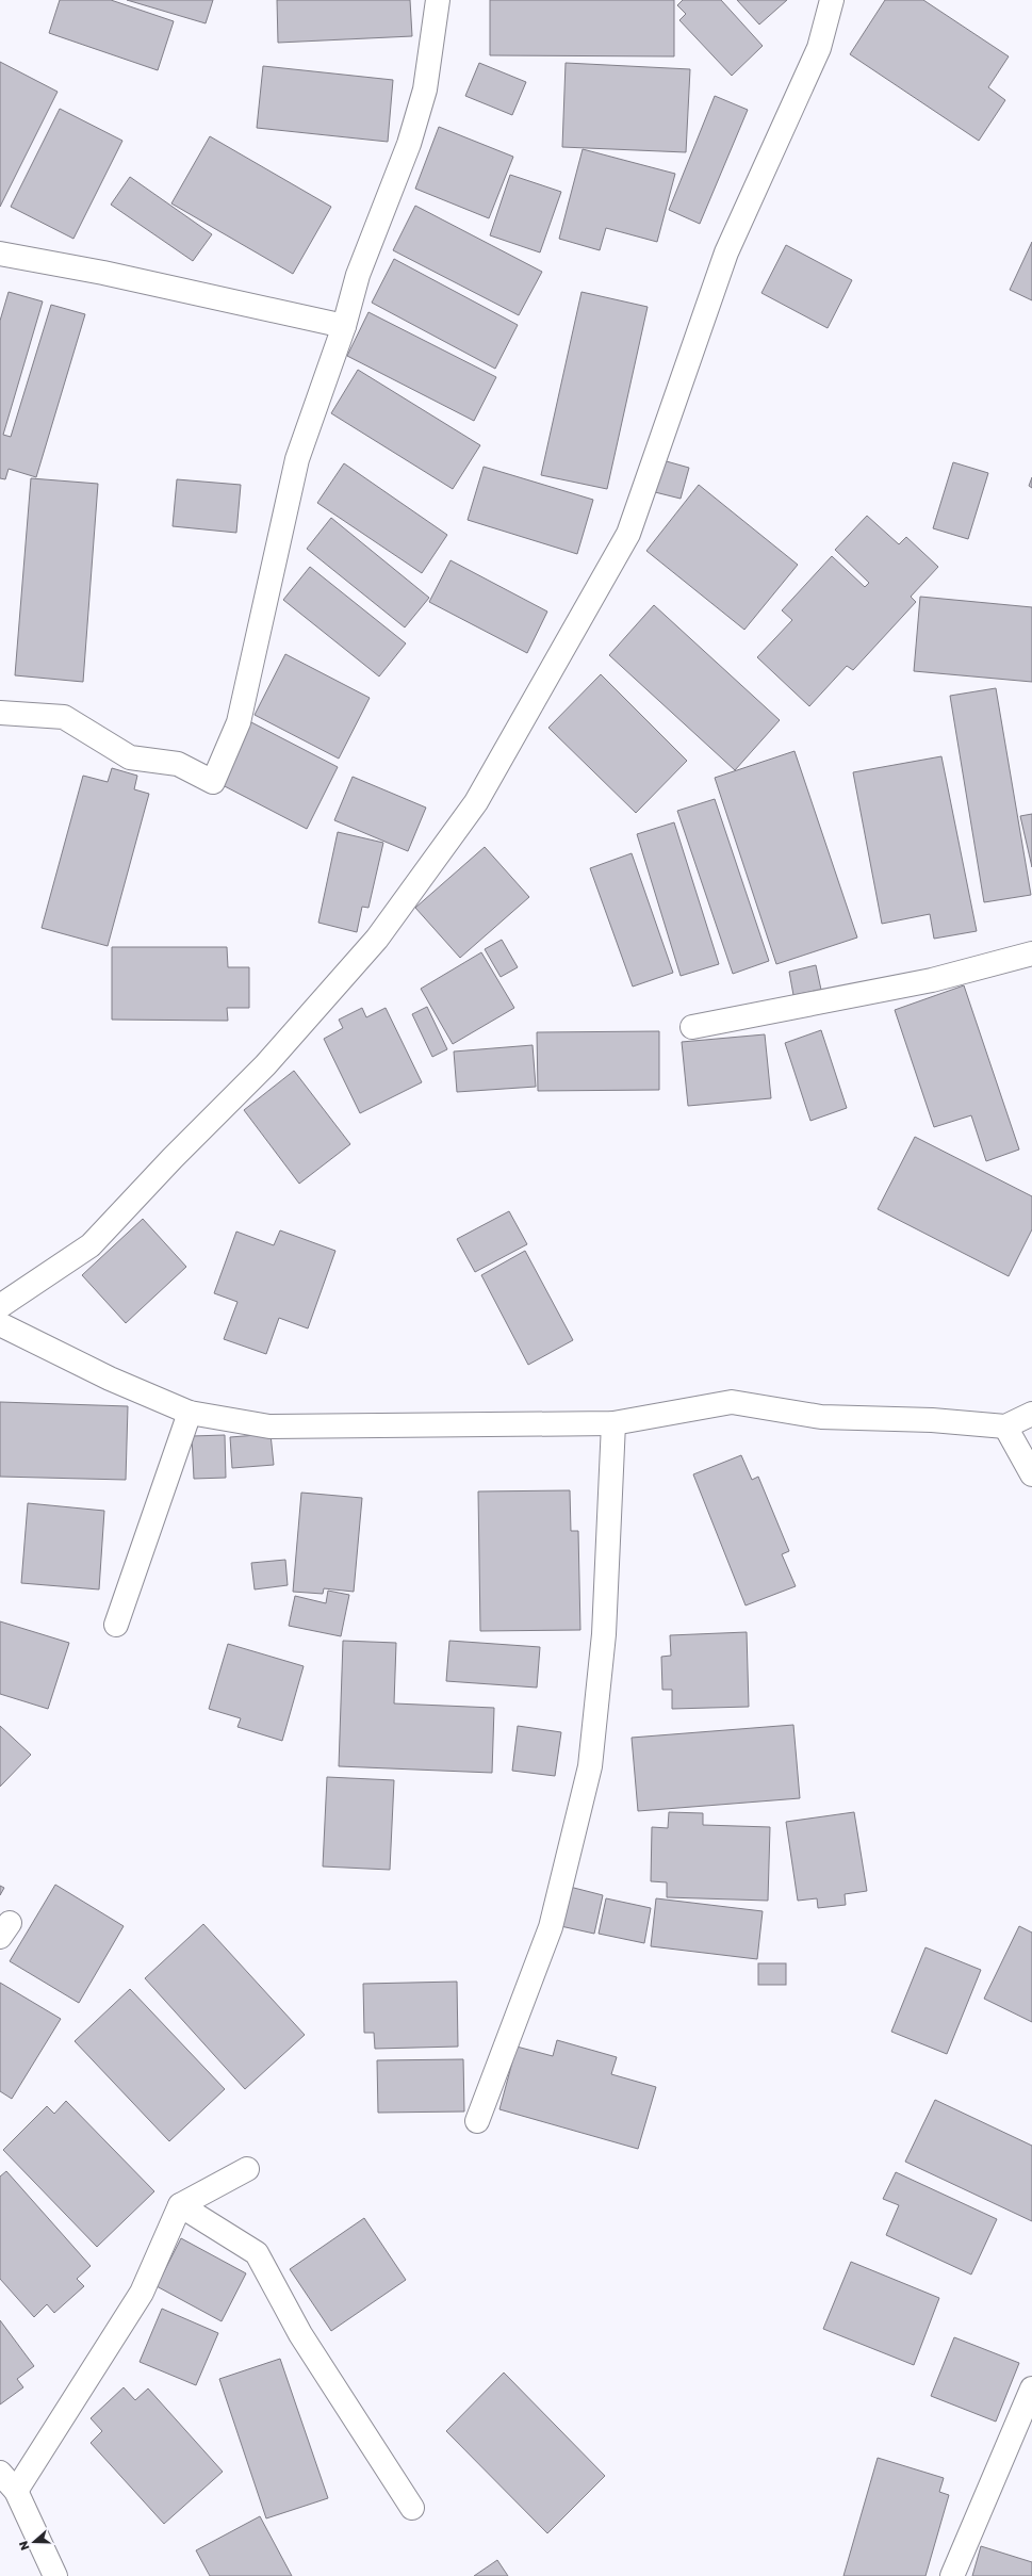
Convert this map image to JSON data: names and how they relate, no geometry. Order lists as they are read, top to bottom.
{
  "north": "left"
}
